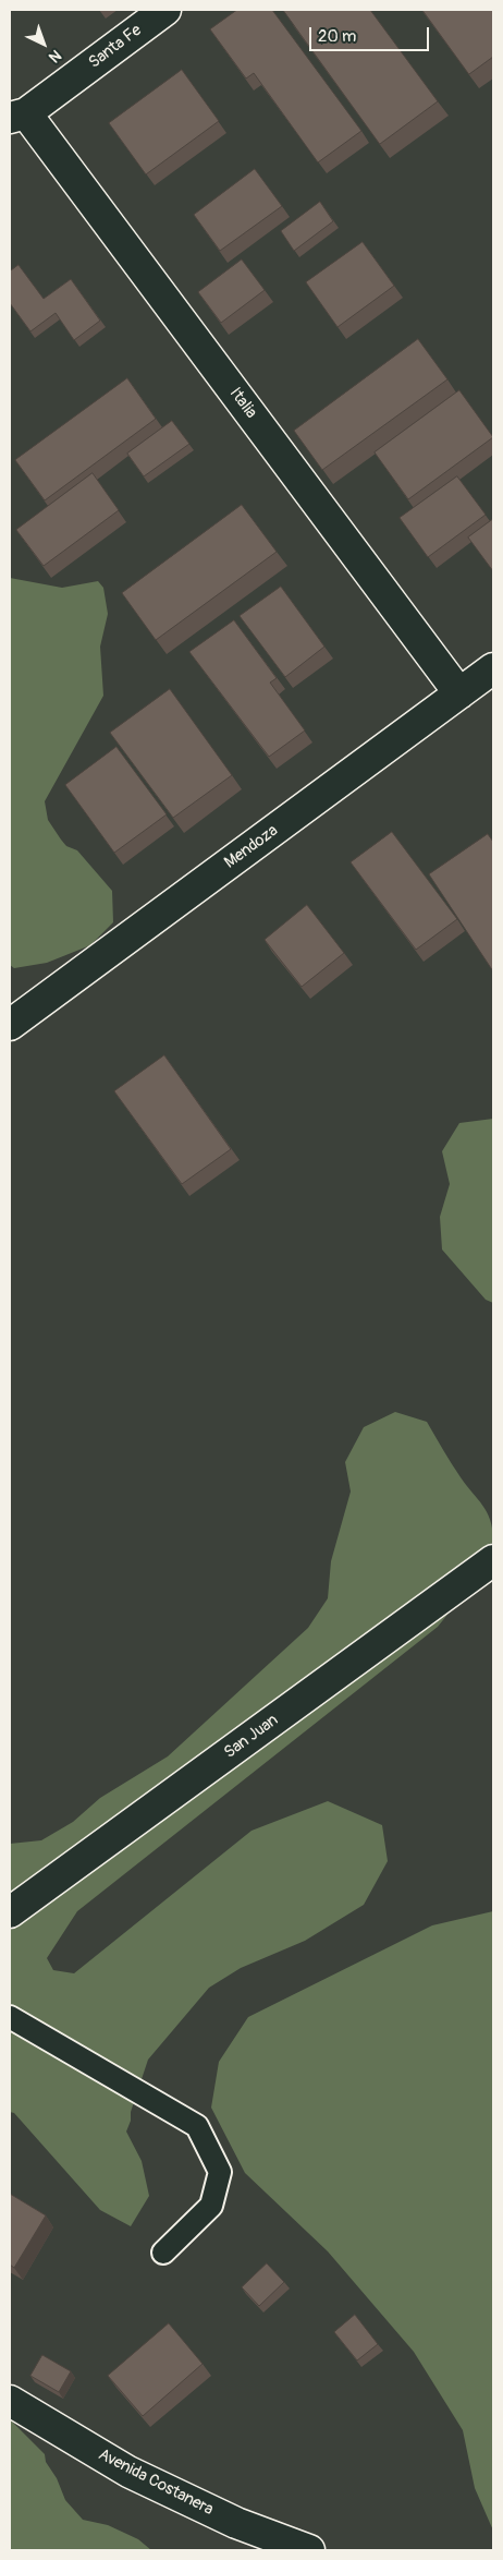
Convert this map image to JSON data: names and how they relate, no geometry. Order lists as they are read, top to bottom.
{
  "streets": {
    "street": [
      "Santa Fe",
      "Italia",
      "Mendoza",
      "San Juan",
      "Avenida Costanera"
    ]
  },
  "crossings": [
    ["Santa Fe", "Italia"],
    ["Italia", "Mendoza"]
  ],
  "scale_bar": "20 m",
  "north": "bottom right"
}
